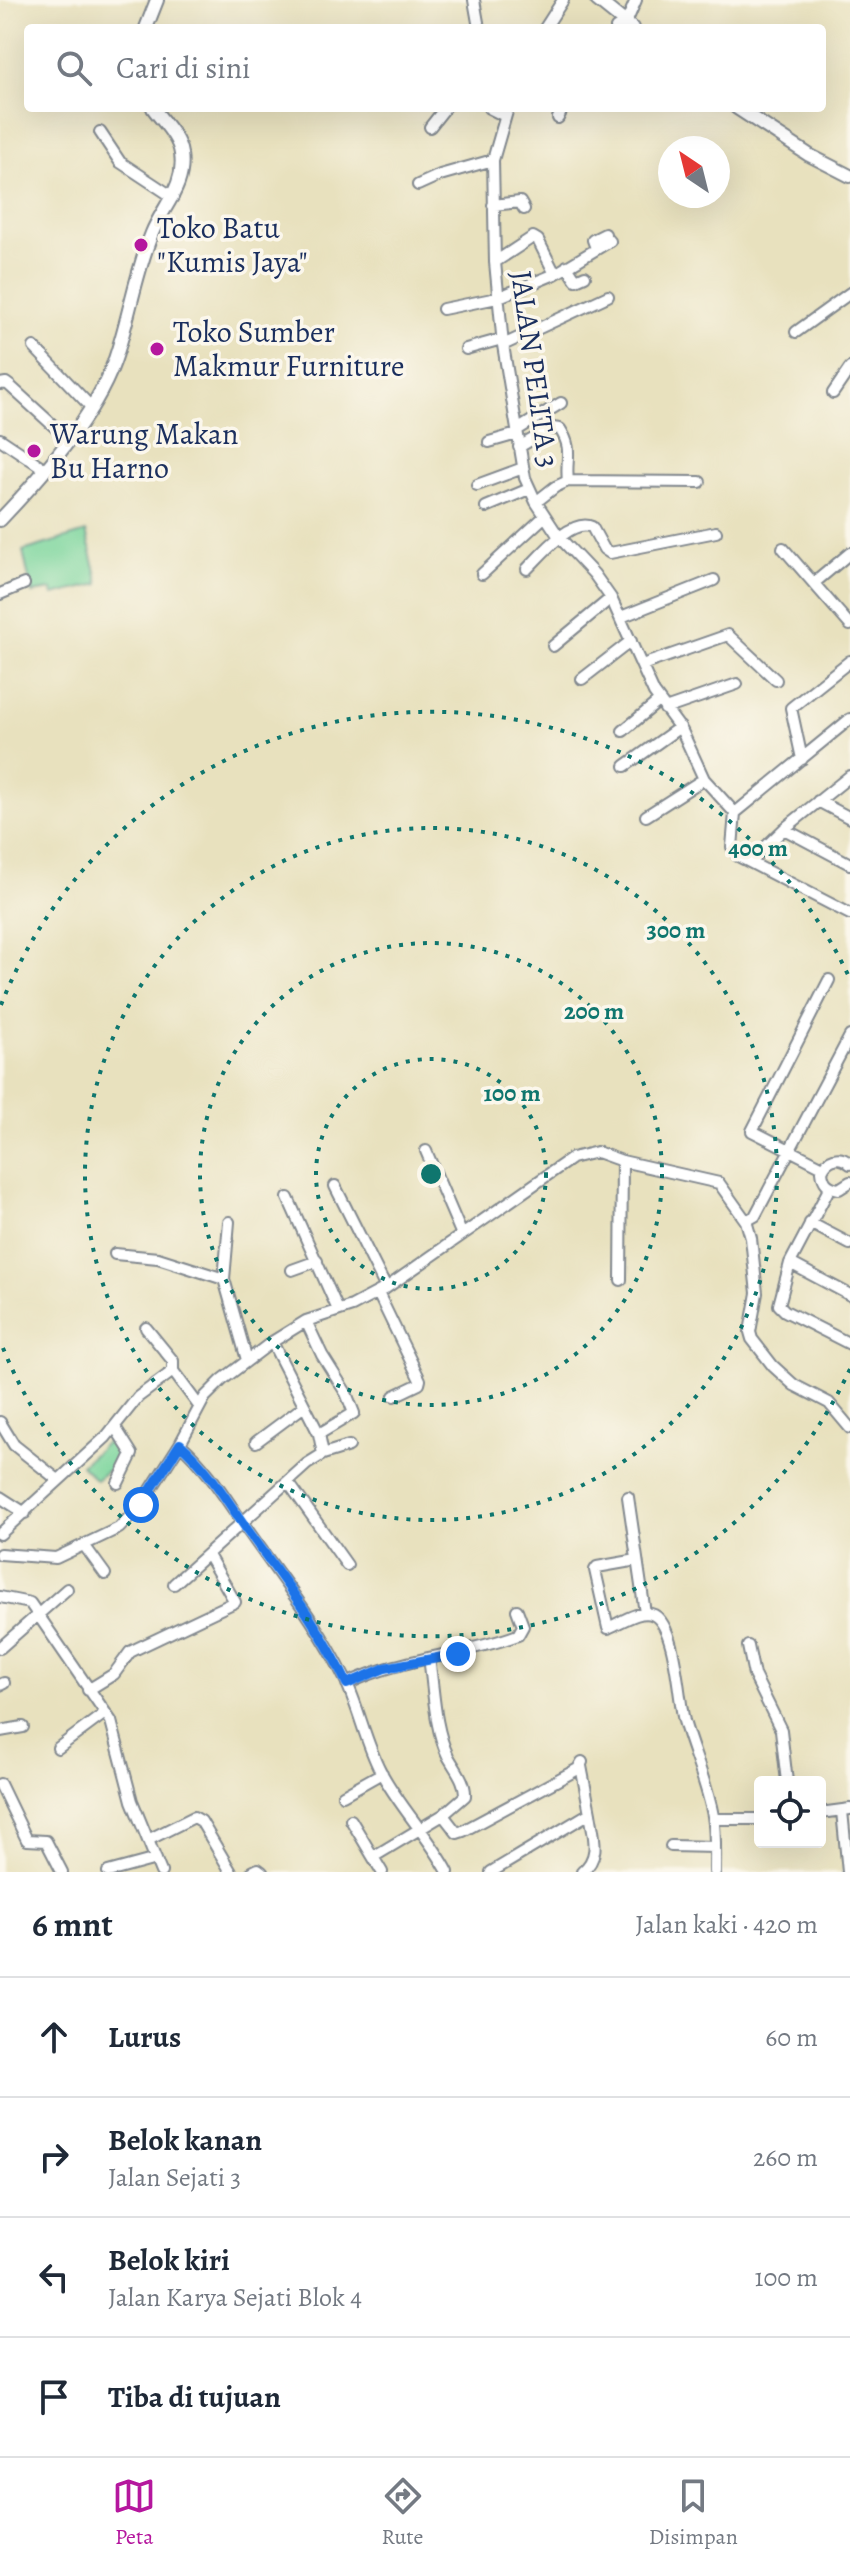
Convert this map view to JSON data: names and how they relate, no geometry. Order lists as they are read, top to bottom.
{
  "streets": {
    "street": ["JALAN PELITA 3"]
  },
  "places": ["Toko Batu \"Kumis Jaya\"", "Toko Sumber Makmur Furniture", "Warung Makan Bu Harno"],
  "north": "top left",
  "page": {
    "search": "Cari di sini",
    "heading": ["6 mnt", "Jalan kaki · 420 m"],
    "list": [
      ["Lurus", "60 m"],
      ["Belok kanan", "Jalan Sejati 3", "260 m"],
      ["Belok kiri", "Jalan Karya Sejati Blok 4", "100 m"],
      "Tiba di tujuan"
    ],
    "nav": ["Peta", "Rute", "Disimpan"]
  },
  "rings": [
    "400 m",
    "300 m",
    "200 m",
    "100 m"
  ]
}
